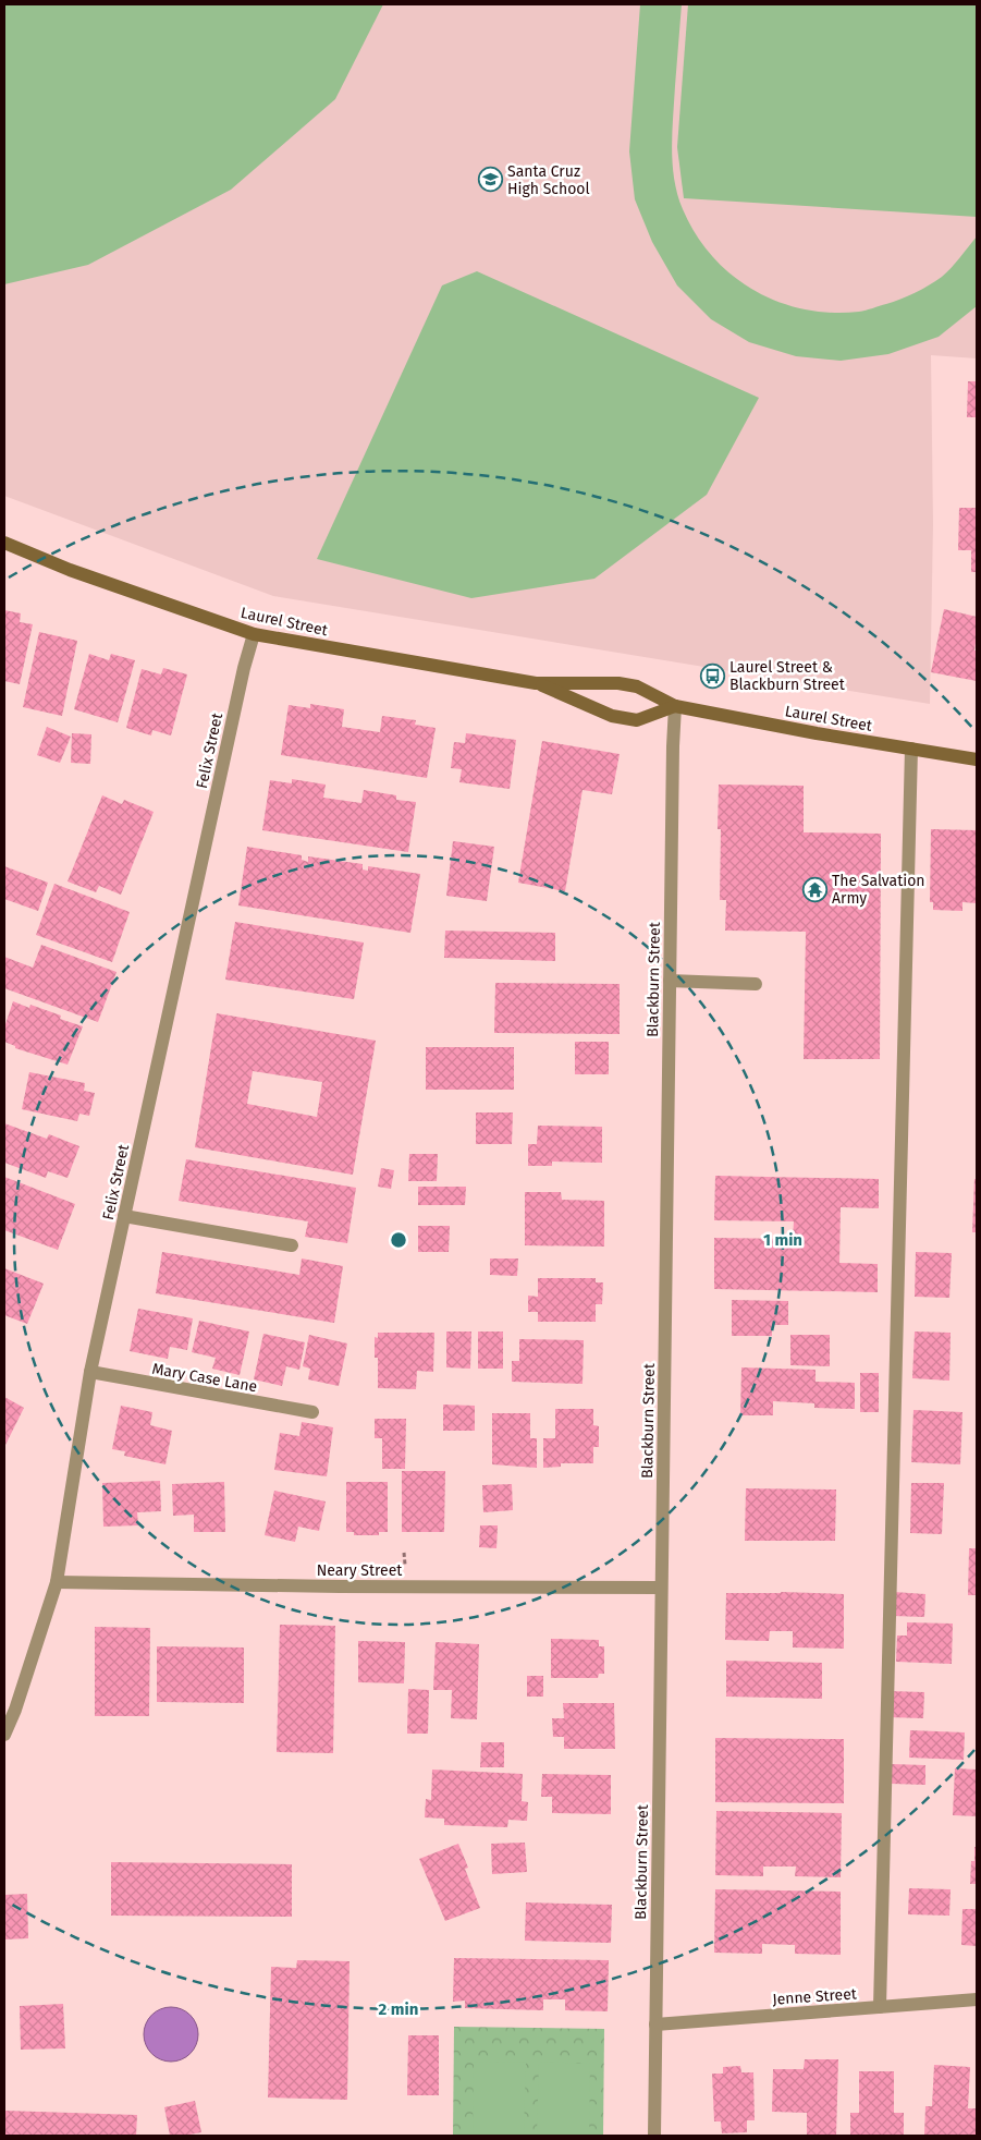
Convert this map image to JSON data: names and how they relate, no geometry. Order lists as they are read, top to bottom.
{
  "streets": {
    "main road": ["Laurel Street"],
    "street": [
      "Felix Street",
      "Blackburn Street",
      "Mary Case Lane",
      "Neary Street",
      "Jenne Street"
    ]
  },
  "crossings": [
    ["Laurel Street", "Felix Street"],
    ["Laurel Street", "Blackburn Street"],
    ["Felix Street", "Mary Case Lane"],
    ["Felix Street", "Neary Street"],
    ["Blackburn Street", "Neary Street"],
    ["Blackburn Street", "Jenne Street"]
  ],
  "places": {
    "school or university": ["Santa Cruz High School"],
    "bus stop": ["Laurel Street & Blackburn Street"],
    "temple": ["The Salvation Army"]
  },
  "rings": ["1 min", "2 min"]
}
